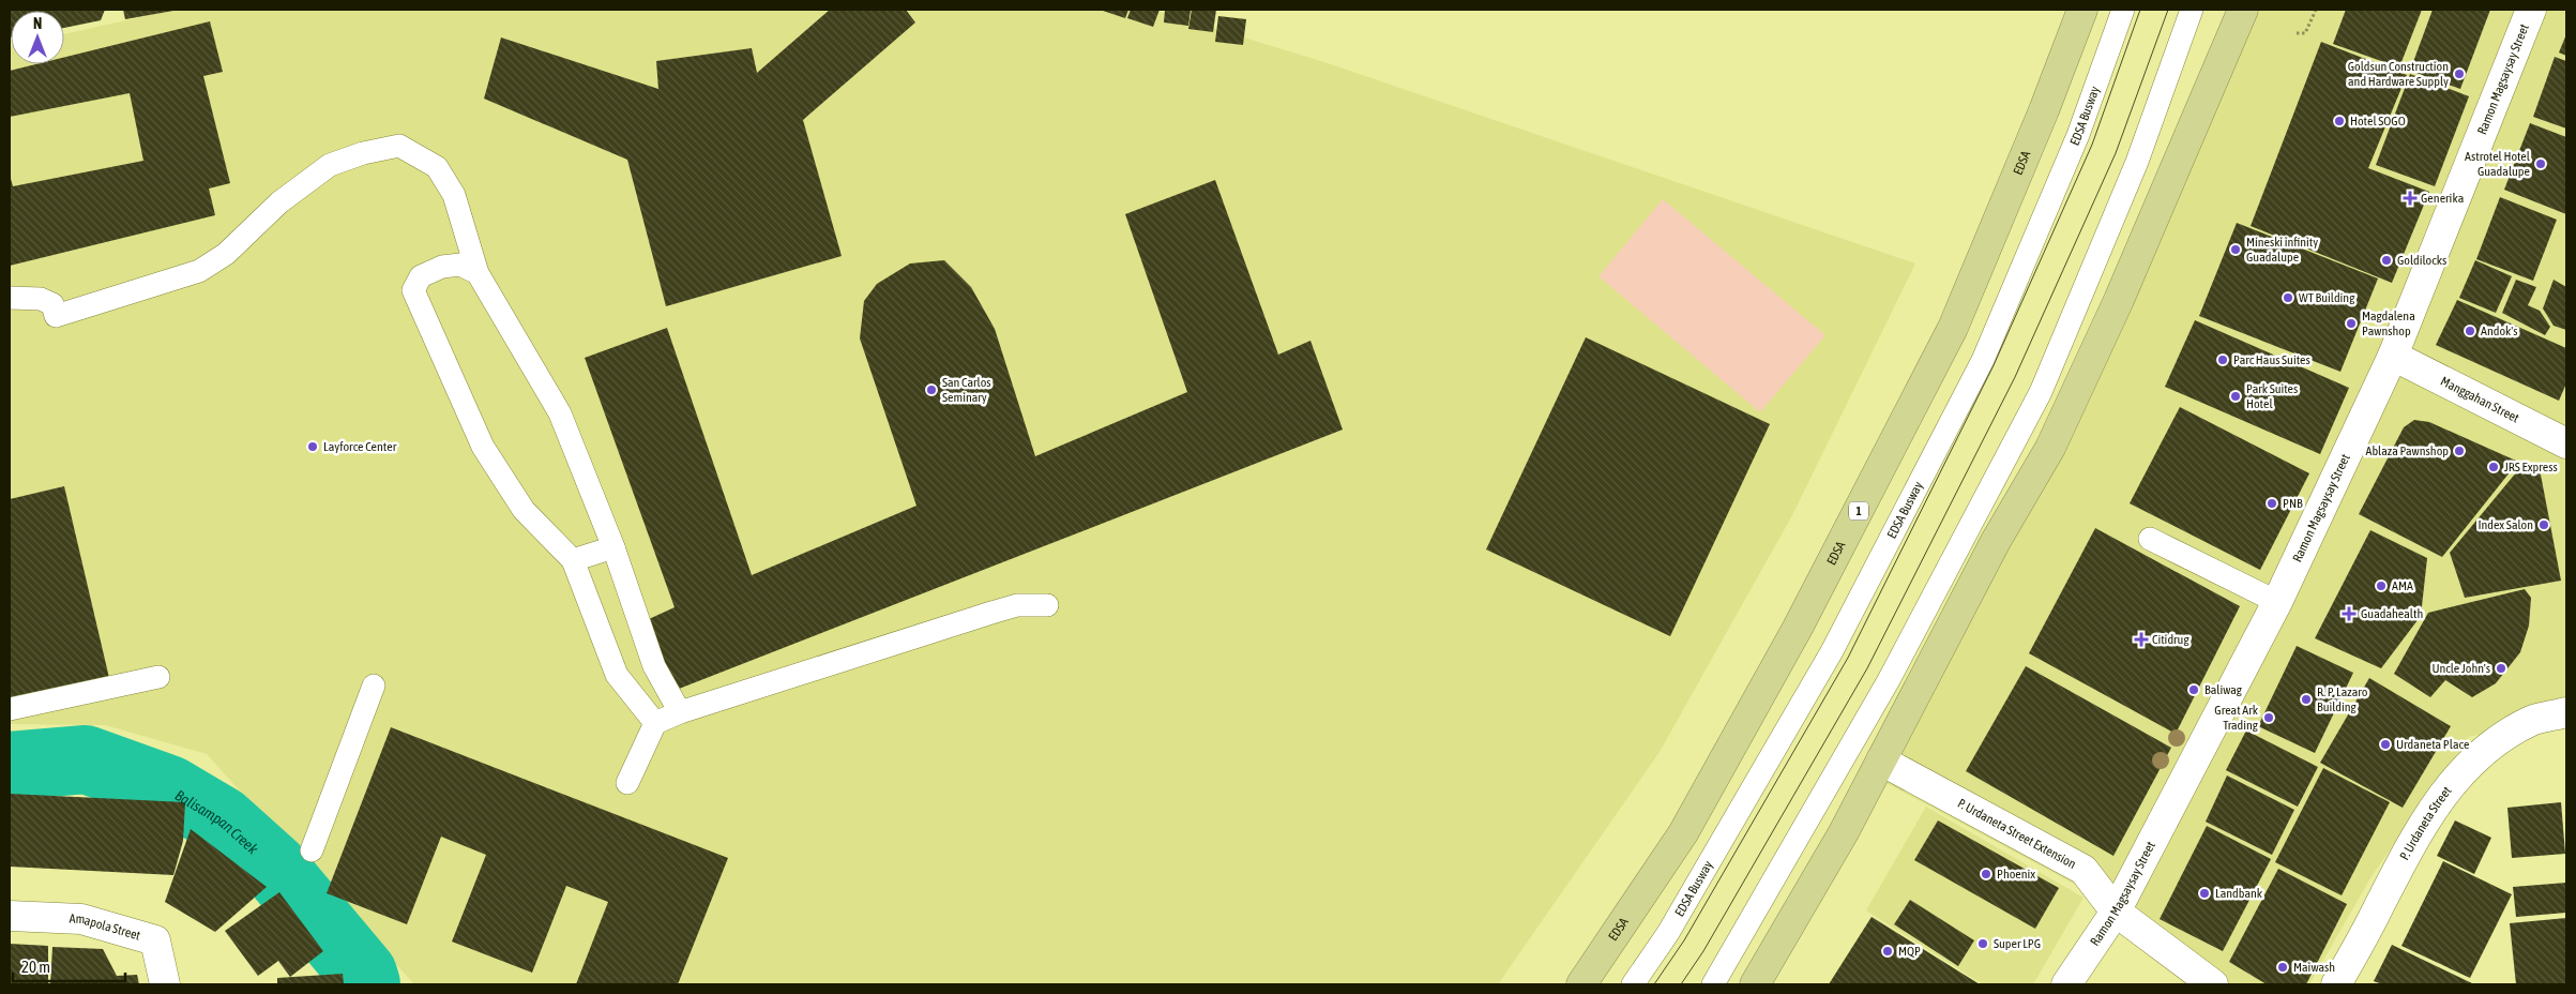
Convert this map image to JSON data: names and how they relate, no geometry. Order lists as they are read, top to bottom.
{
  "streets": {
    "highway": ["EDSA", "1"],
    "street": [
      "Ramon Magsaysay Street",
      "Manggahan Street",
      "P. Urdaneta Street",
      "P. Urdaneta Street Extension",
      "Amapola Street"
    ],
    "lane": ["EDSA Busway"]
  },
  "crossings": [
    ["Ramon Magsaysay Street", "Manggahan Street"],
    ["Ramon Magsaysay Street", "P. Urdaneta Street Extension"]
  ],
  "water": ["Balisampan Creek"],
  "places": {
    "other": [
      "Goldsun Construction and Hardware Supply",
      "Hotel SOGO",
      "Astrotel Hotel Guadalupe",
      "Mineski infinity Guadalupe",
      "Goldilocks",
      "WT Building",
      "Magdalena Pawnshop",
      "Andok's",
      "Parc Haus Suites",
      "San Carlos Seminary",
      "Park Suites Hotel",
      "Layforce Center",
      "Ablaza Pawnshop",
      "JRS Express",
      "PNB",
      "Index Salon",
      "AMA",
      "Uncle John's",
      "Baliwag",
      "R. P. Lazaro Building",
      "Great Ark Trading",
      "Urdaneta Place",
      "Phoenix",
      "Landbank",
      "Super LPG",
      "MQP",
      "Maiwash"
    ],
    "health": ["Generika", "Guadahealth", "Citidrug"]
  },
  "scale_bar": "20 m",
  "north": "top"
}
